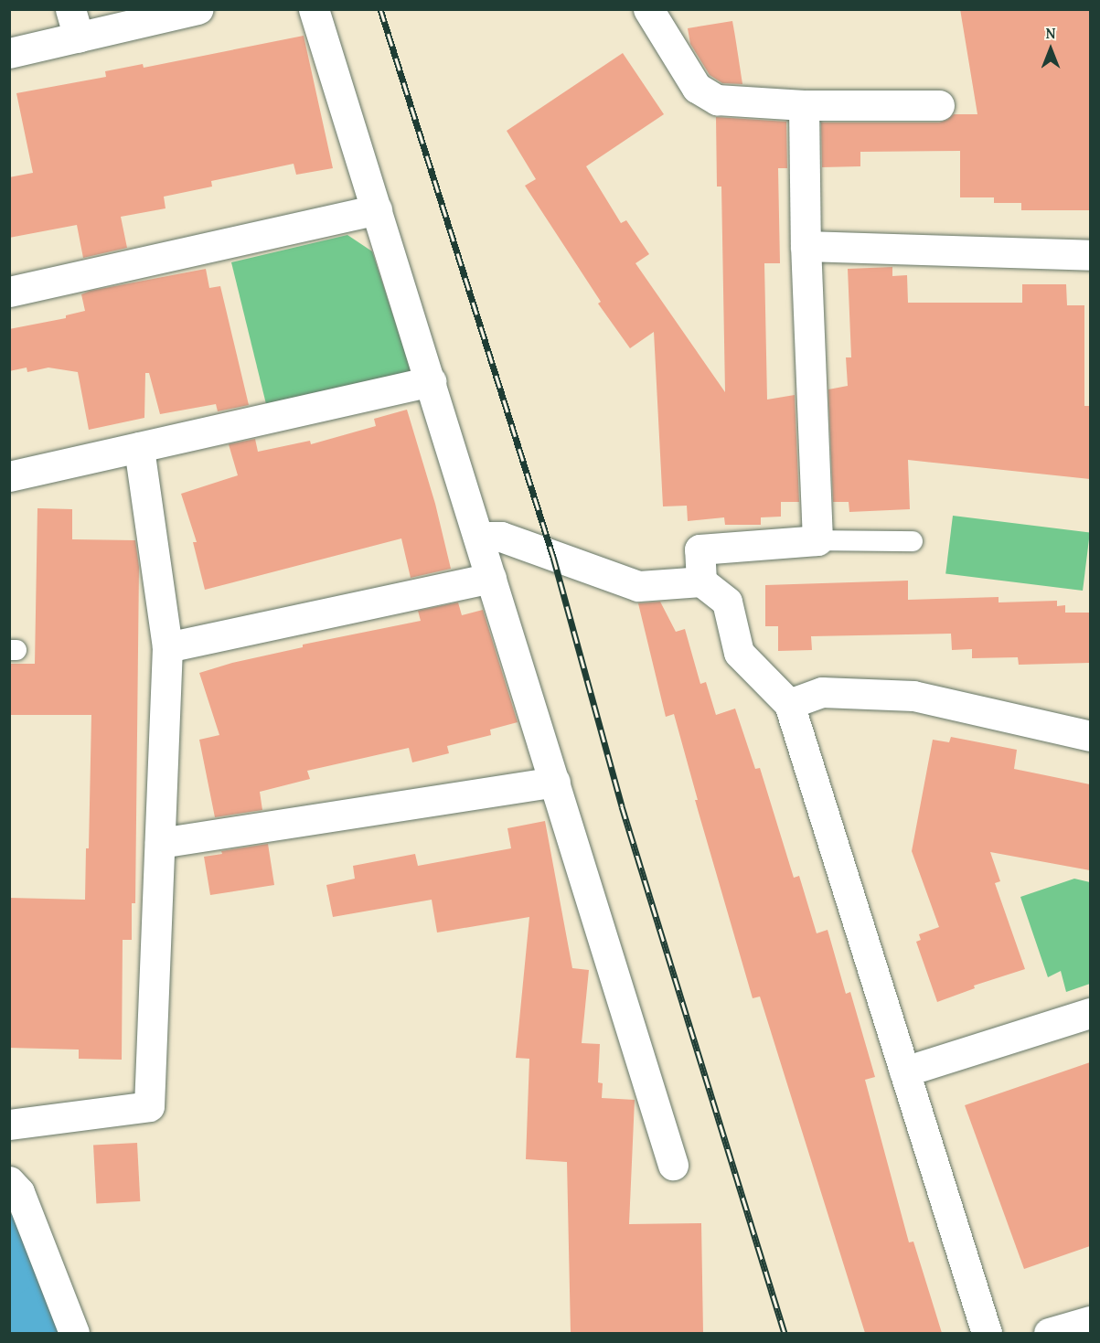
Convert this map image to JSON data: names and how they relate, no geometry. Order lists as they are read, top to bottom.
{
  "north": "top"
}
